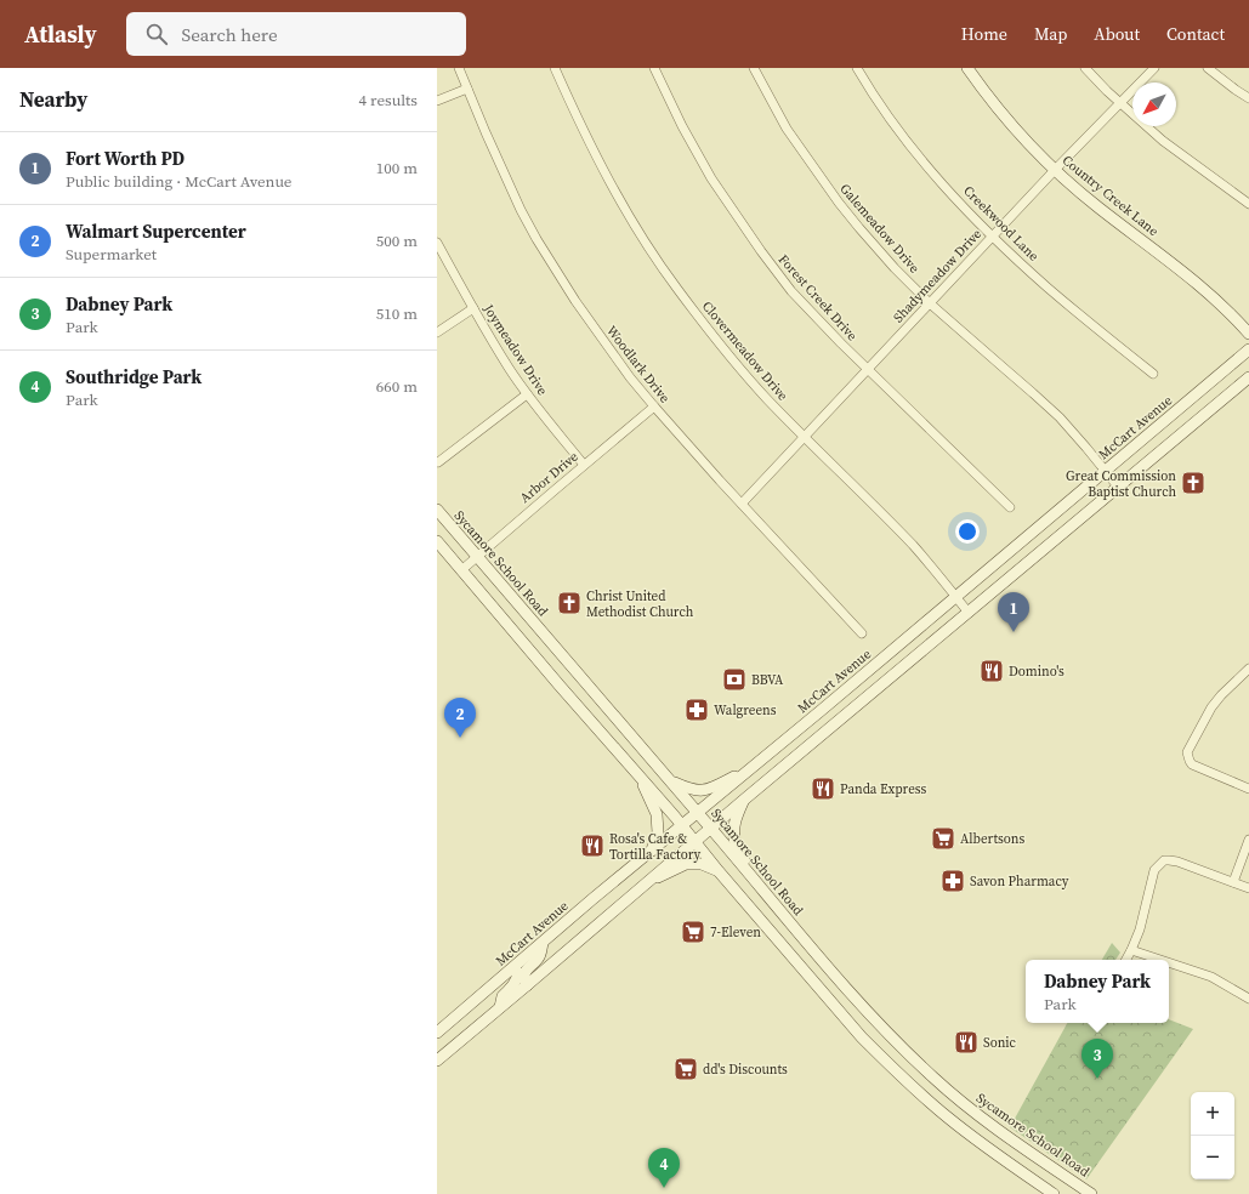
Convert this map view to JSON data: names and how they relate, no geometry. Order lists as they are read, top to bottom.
{
  "streets": {
    "main road": ["Country Creek Lane", "McCart Avenue", "Sycamore School Road"],
    "street": [
      "Creekwood Lane",
      "Galemeadow Drive",
      "Shadymeadow Drive",
      "Forest Creek Drive",
      "Joymeadow Drive",
      "Clovermeadow Drive",
      "Woodlark Drive",
      "Arbor Drive"
    ]
  },
  "crossings": [
    ["Country Creek Lane", "Shadymeadow Drive"],
    ["Creekwood Lane", "Shadymeadow Drive"],
    ["Galemeadow Drive", "Shadymeadow Drive"],
    ["Galemeadow Drive", "McCart Avenue"],
    ["Shadymeadow Drive", "Forest Creek Drive"],
    ["Shadymeadow Drive", "Clovermeadow Drive"],
    ["Shadymeadow Drive", "Woodlark Drive"],
    ["Joymeadow Drive", "Arbor Drive"],
    ["Clovermeadow Drive", "McCart Avenue"],
    ["Woodlark Drive", "Arbor Drive"],
    ["McCart Avenue", "Sycamore School Road"],
    ["Arbor Drive", "Sycamore School Road"]
  ],
  "places": {
    "church": ["Great Commission Baptist Church", "Christ United Methodist Church"],
    "restaurant": [
      "Domino's",
      "Panda Express",
      "Rosa's Cafe & Tortilla Factory",
      "Sonic"
    ],
    "bank": ["BBVA"],
    "pharmacy": ["Walgreens", "Savon Pharmacy"],
    "supermarket": ["Albertsons", "7-Eleven", "dd's Discounts"]
  },
  "north": "bottom left",
  "page": {
    "header": "Atlasly",
    "search": "Search here",
    "nav": [
      "Home",
      "Map",
      "About",
      "Contact"
    ],
    "heading": ["Nearby", "4 results"],
    "list": [
      {
        "mark": "1",
        "name": "Fort Worth PD",
        "note": "Public building · McCart Avenue",
        "value": "100 m"
      },
      {
        "mark": "2",
        "name": "Walmart Supercenter",
        "note": "Supermarket",
        "value": "500 m"
      },
      {
        "mark": "3",
        "name": "Dabney Park",
        "note": "Park",
        "value": "510 m"
      },
      {
        "mark": "4",
        "name": "Southridge Park",
        "note": "Park",
        "value": "660 m"
      }
    ],
    "pins": [
      "1",
      "2",
      "3",
      "4"
    ],
    "popup": ["Dabney Park", "Park"],
    "map_buttons": ["+", "−"]
  }
}
